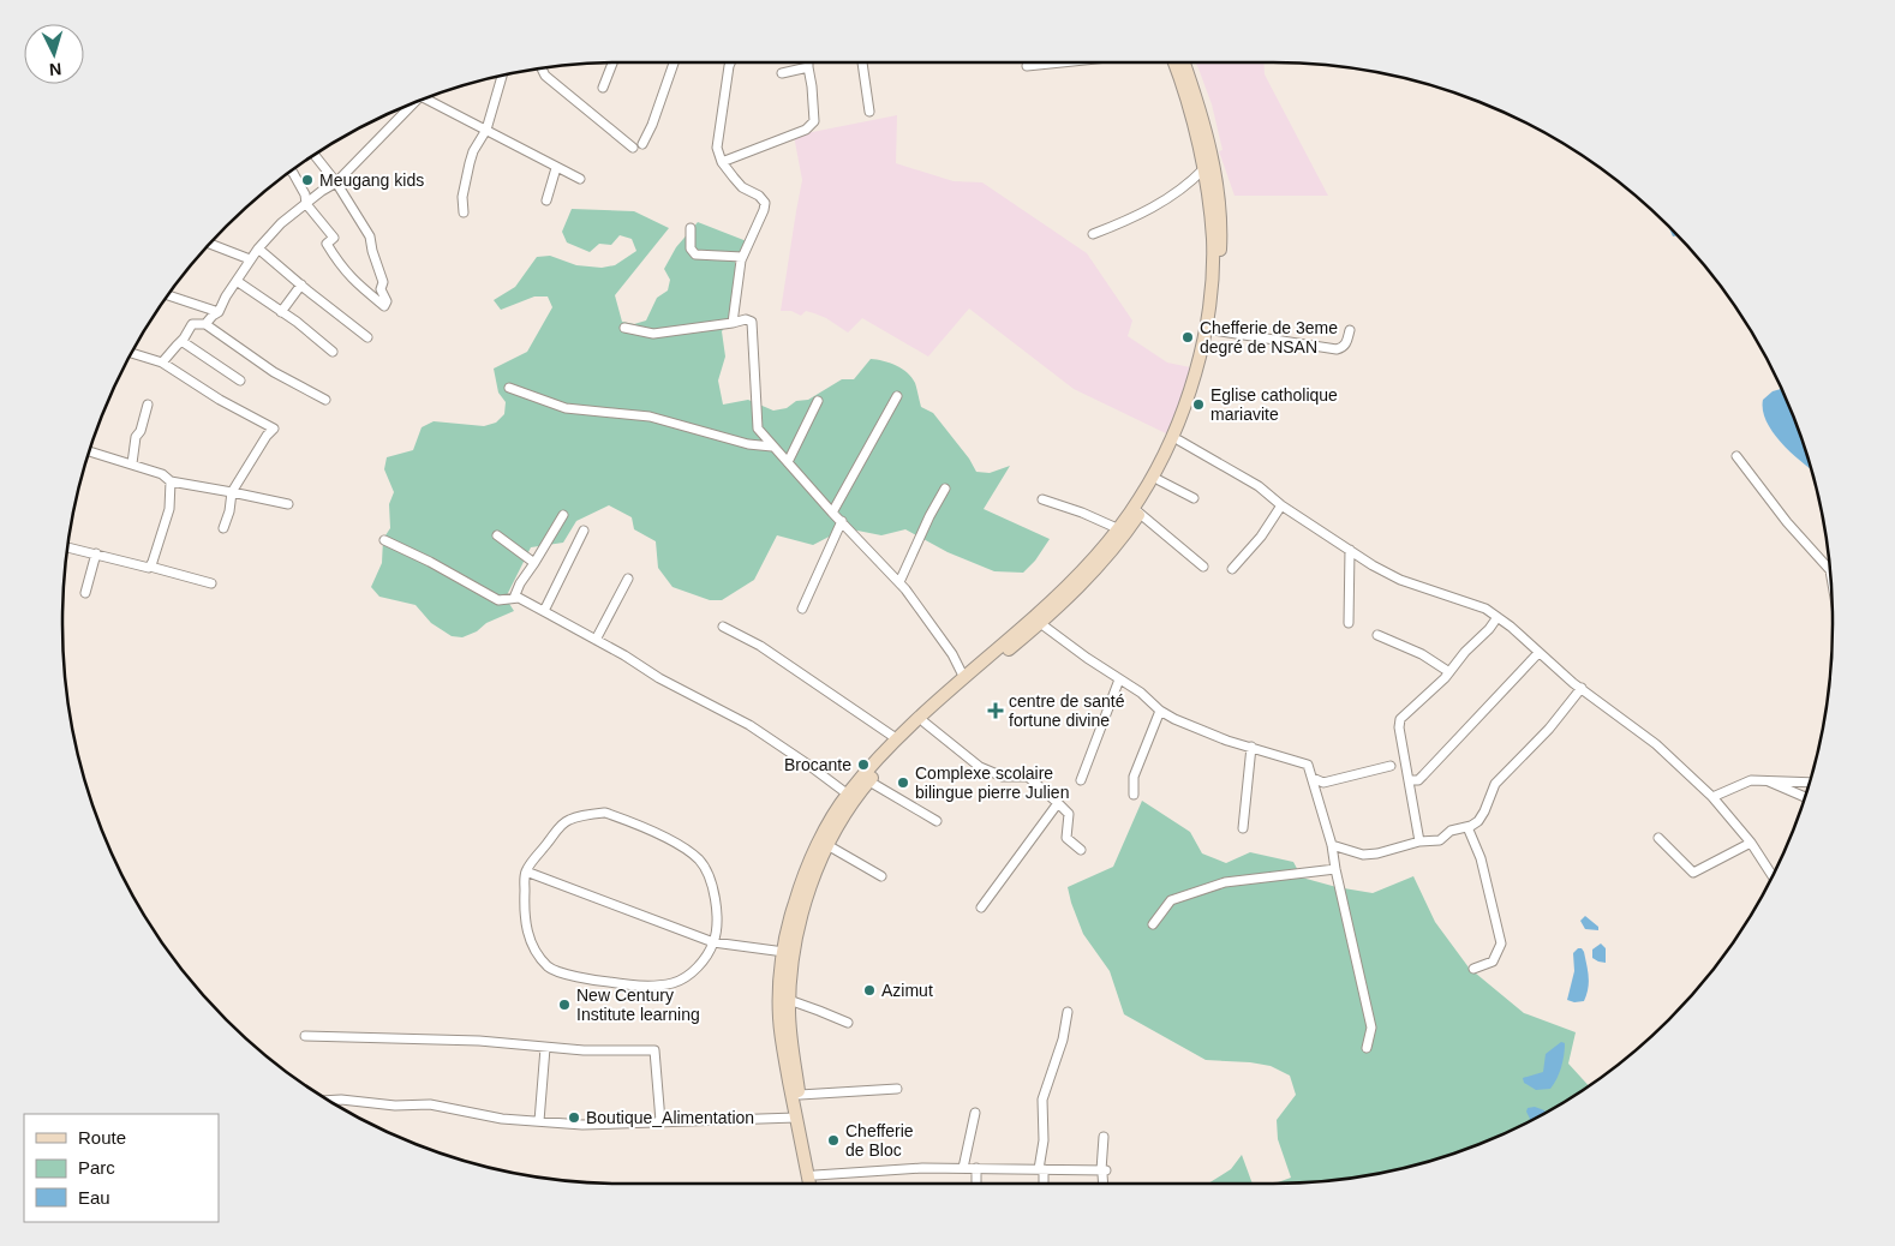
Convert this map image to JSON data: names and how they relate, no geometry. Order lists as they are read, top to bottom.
{
  "places": {
    "other": [
      "Meugang kids",
      "Chefferie de 3eme degré de NSAN",
      "Eglise catholique mariavite",
      "Brocante",
      "Complexe scolaire bilingue pierre Julien",
      "Azimut",
      "New Century Institute learning",
      "Boutique_Alimentation",
      "Chefferie de Bloc"
    ],
    "health": ["centre de santé fortune divine"]
  },
  "legend": ["Route", "Parc", "Eau"],
  "north": "bottom"
}
